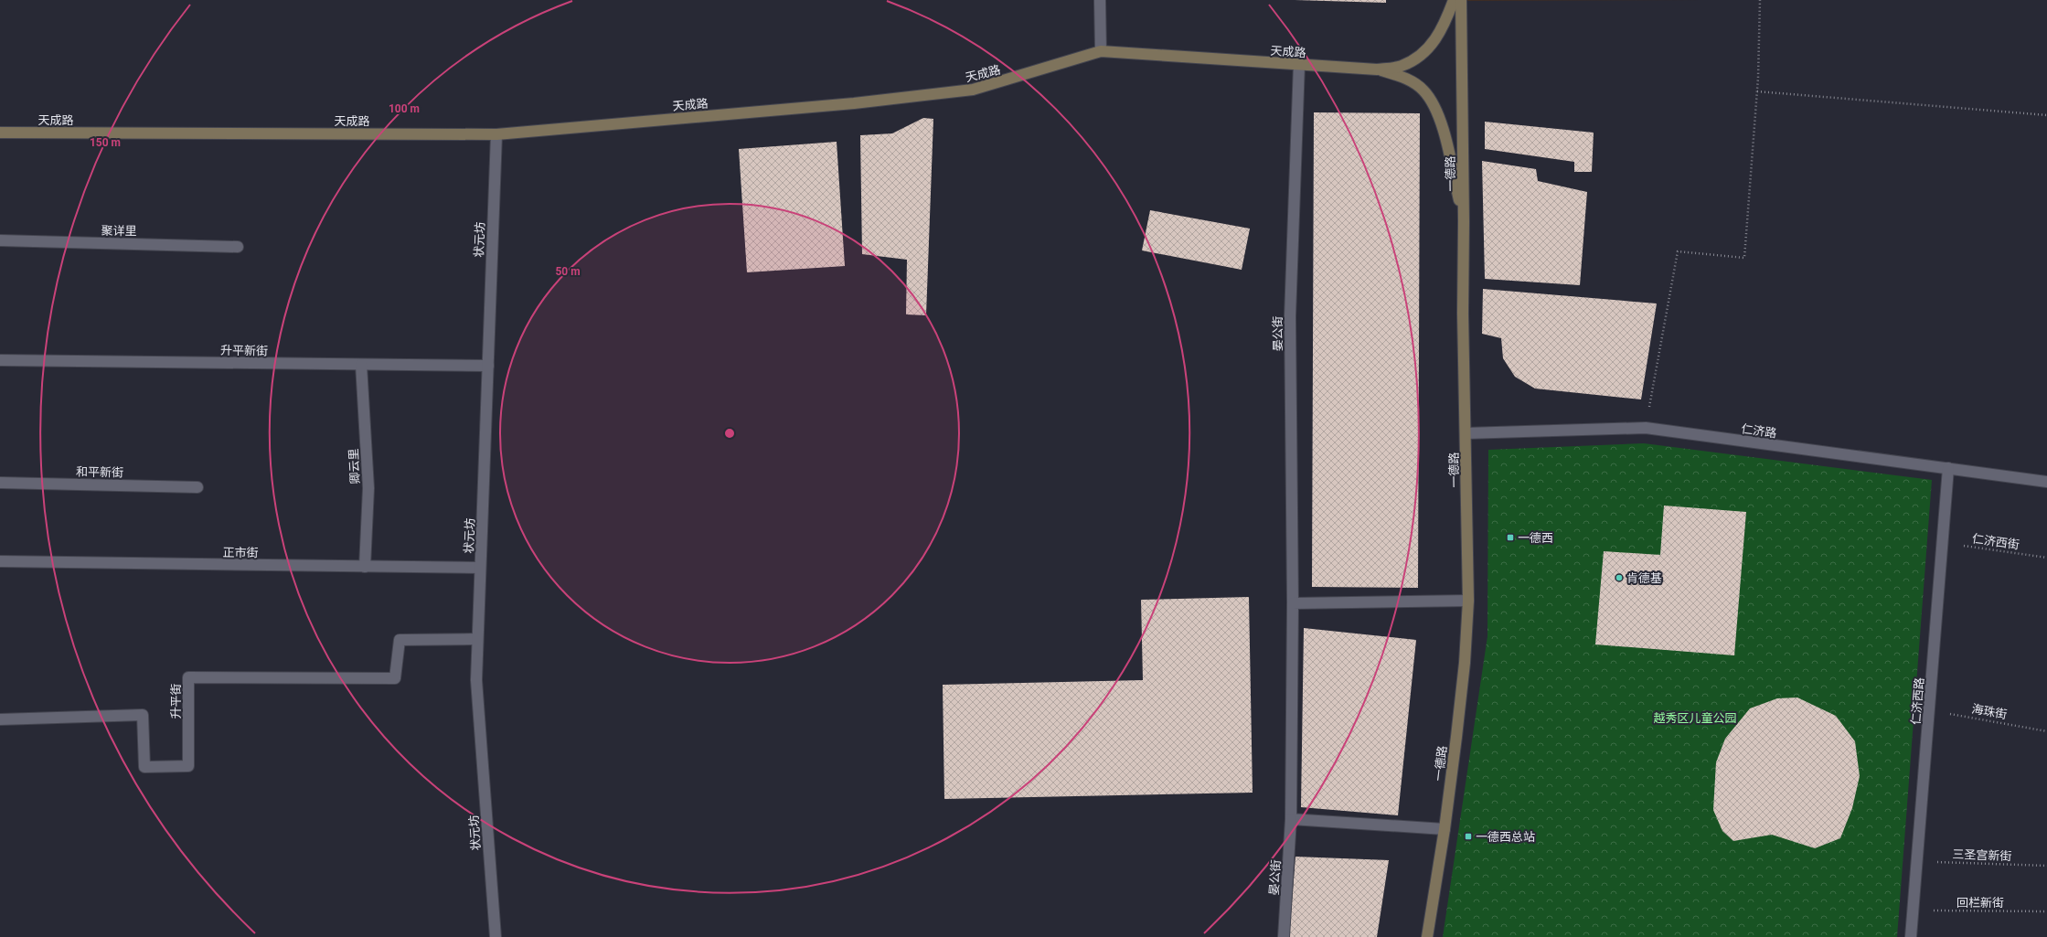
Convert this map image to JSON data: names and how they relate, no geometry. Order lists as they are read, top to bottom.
{
  "streets": {
    "street": [
      "天成路",
      "一德路",
      "聚详里",
      "状元坊",
      "晏公街",
      "升平新街",
      "仁济路",
      "卿云里",
      "和平新街",
      "正市街",
      "升平街",
      "仁济西路"
    ],
    "path": [
      "仁济西街",
      "海珠街",
      "三圣宫新街",
      "回栏新街"
    ]
  },
  "crossings": [
    ["天成路", "状元坊"],
    ["天成路", "晏公街"],
    ["一德路", "仁济路"],
    ["状元坊", "升平新街"],
    ["状元坊", "正市街"],
    ["状元坊", "升平街"],
    ["升平新街", "卿云里"],
    ["仁济路", "仁济西路"],
    ["卿云里", "正市街"],
    ["仁济西街", "仁济西路"],
    ["仁济西路", "海珠街"],
    ["仁济西路", "三圣宫新街"],
    ["仁济西路", "回栏新街"]
  ],
  "parks": ["越秀区儿童公园"],
  "places": {
    "transit": ["一德西", "一德西总站"],
    "other": ["肯德基"]
  },
  "rings": ["100 m", "150 m", "50 m"]
}
